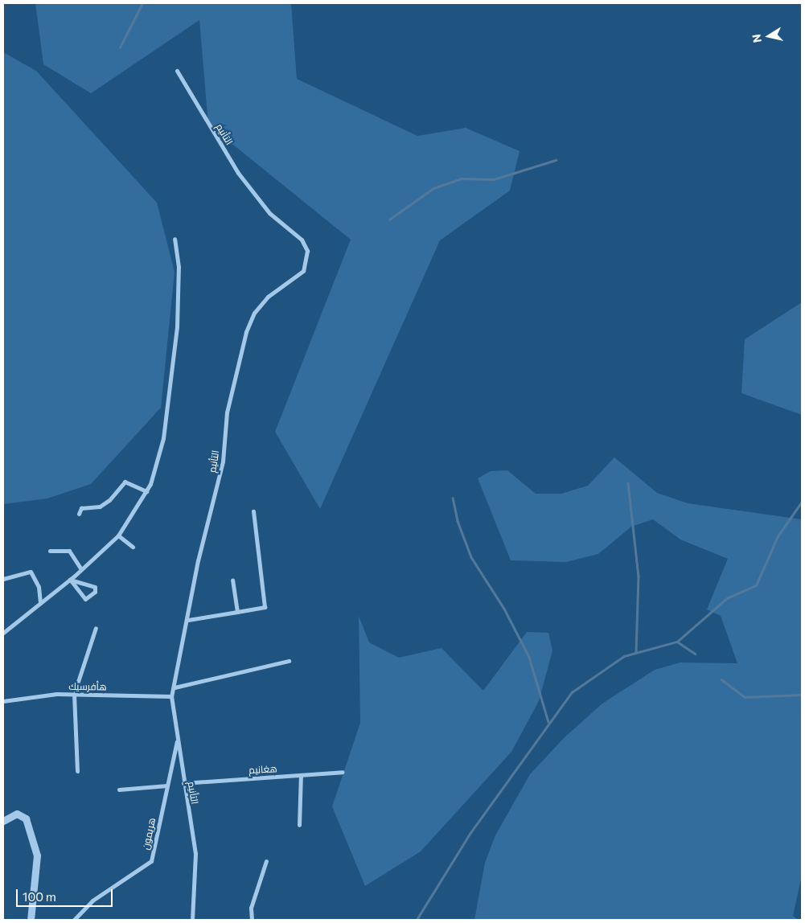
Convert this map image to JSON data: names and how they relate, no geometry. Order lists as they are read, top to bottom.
{
  "streets": {
    "street": [
      "التأنيم",
      "هأفرسيك",
      "هغانيم",
      "هريمون"
    ]
  },
  "crossings": [
    ["التأنيم", "هأفرسيك"],
    ["التأنيم", "هغانيم"],
    ["التأنيم", "هريمون"]
  ],
  "scale_bar": "100 m",
  "north": "left"
}
